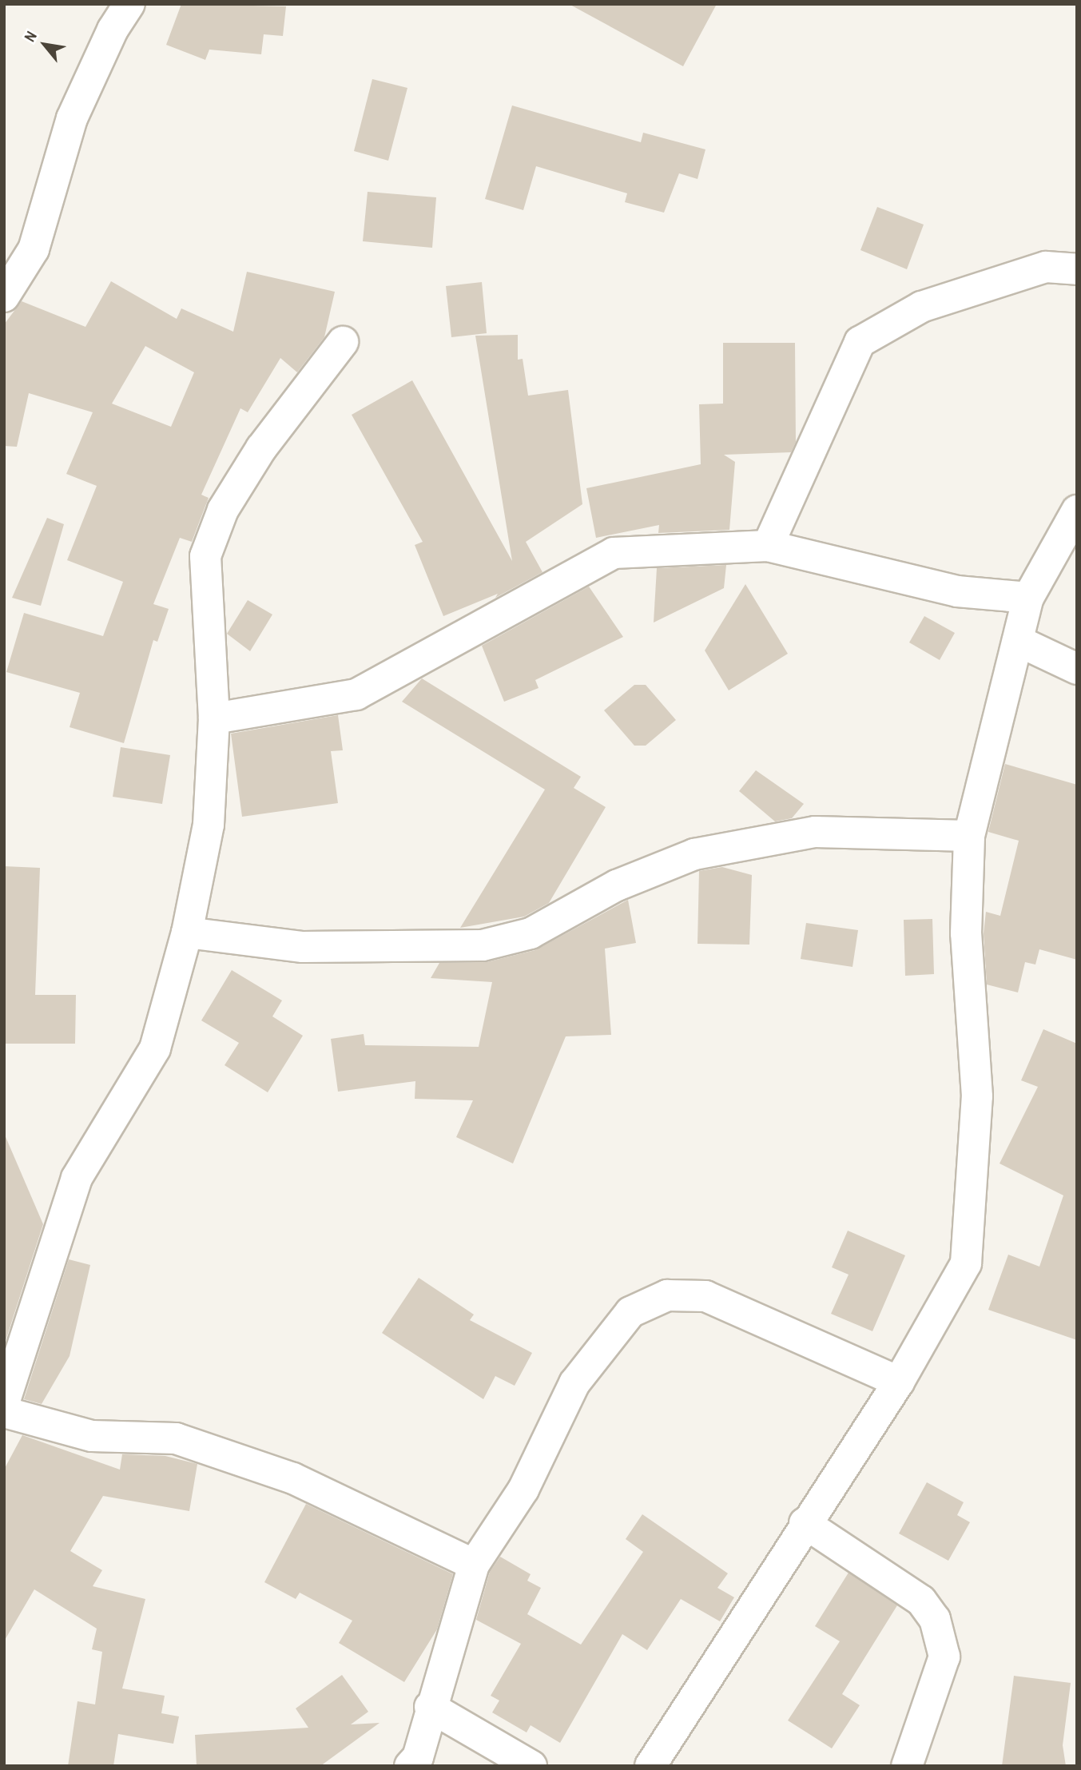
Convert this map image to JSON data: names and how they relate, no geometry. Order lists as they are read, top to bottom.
{
  "north": "top left"
}
